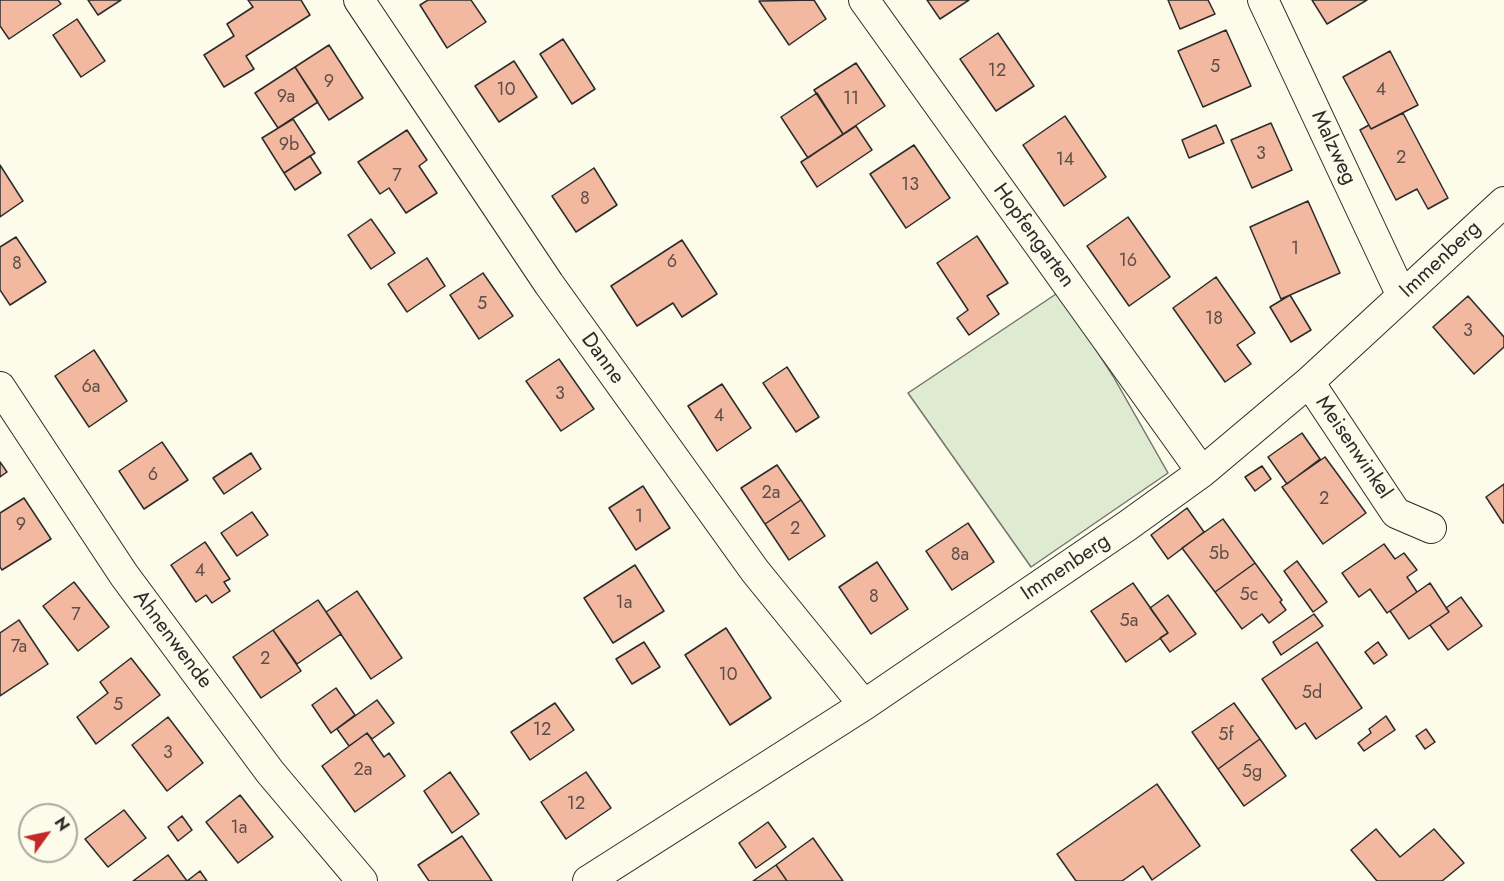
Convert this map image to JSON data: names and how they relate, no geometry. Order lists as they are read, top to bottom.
{
  "streets": {
    "street": [
      "Malzweg",
      "Hopfengarten",
      "Immenberg",
      "Danne",
      "Meisenwinkel",
      "Ahnenwende"
    ]
  },
  "crossings": [
    ["Malzweg", "Immenberg"],
    ["Hopfengarten", "Immenberg"],
    ["Immenberg", "Danne"],
    ["Immenberg", "Meisenwinkel"]
  ],
  "house_numbers": [
    "5",
    "12",
    "9",
    "10",
    "4",
    "9a",
    "11",
    "9b",
    "3",
    "2",
    "14",
    "7",
    "13",
    "8",
    "1",
    "16",
    "6",
    "8",
    "5",
    "18",
    "3",
    "6a",
    "3",
    "4",
    "6",
    "2a",
    "2",
    "1",
    "9",
    "2",
    "5b",
    "8a",
    "4",
    "5c",
    "8",
    "1a",
    "7",
    "5a",
    "7a",
    "2",
    "10",
    "5d",
    "5",
    "12",
    "5f",
    "3",
    "2a",
    "5g",
    "12",
    "1a"
  ],
  "north": "top right"
}
